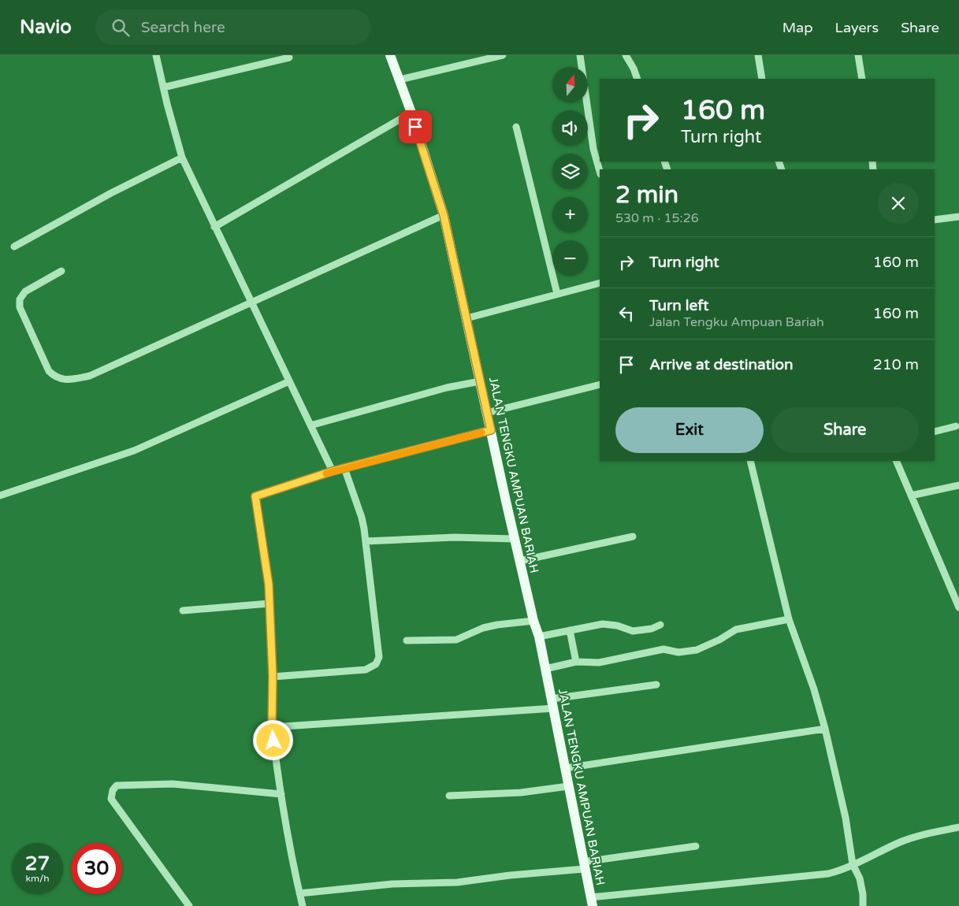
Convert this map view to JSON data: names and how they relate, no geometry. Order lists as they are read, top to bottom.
{
  "streets": {
    "main road": ["JALAN TENGKU AMPUAN BARIAH"]
  },
  "north": "top",
  "page": {
    "header": "Navio",
    "search": "Search here",
    "nav": ["Map", "Layers", "Share"],
    "map_buttons": ["+", "−"],
    "turn": ["160 m", "Turn right"],
    "heading": ["2 min", "530 m · 15:26"],
    "list": [
      {
        "name": "Turn right",
        "value": "160 m"
      },
      {
        "name": "Turn left",
        "note": "Jalan Tengku Ampuan Bariah",
        "value": "160 m"
      },
      {
        "name": "Arrive at destination",
        "value": "210 m"
      }
    ],
    "buttons": ["Exit", "Share"],
    "speed": "27 km/h",
    "limit": "30"
  }
}
